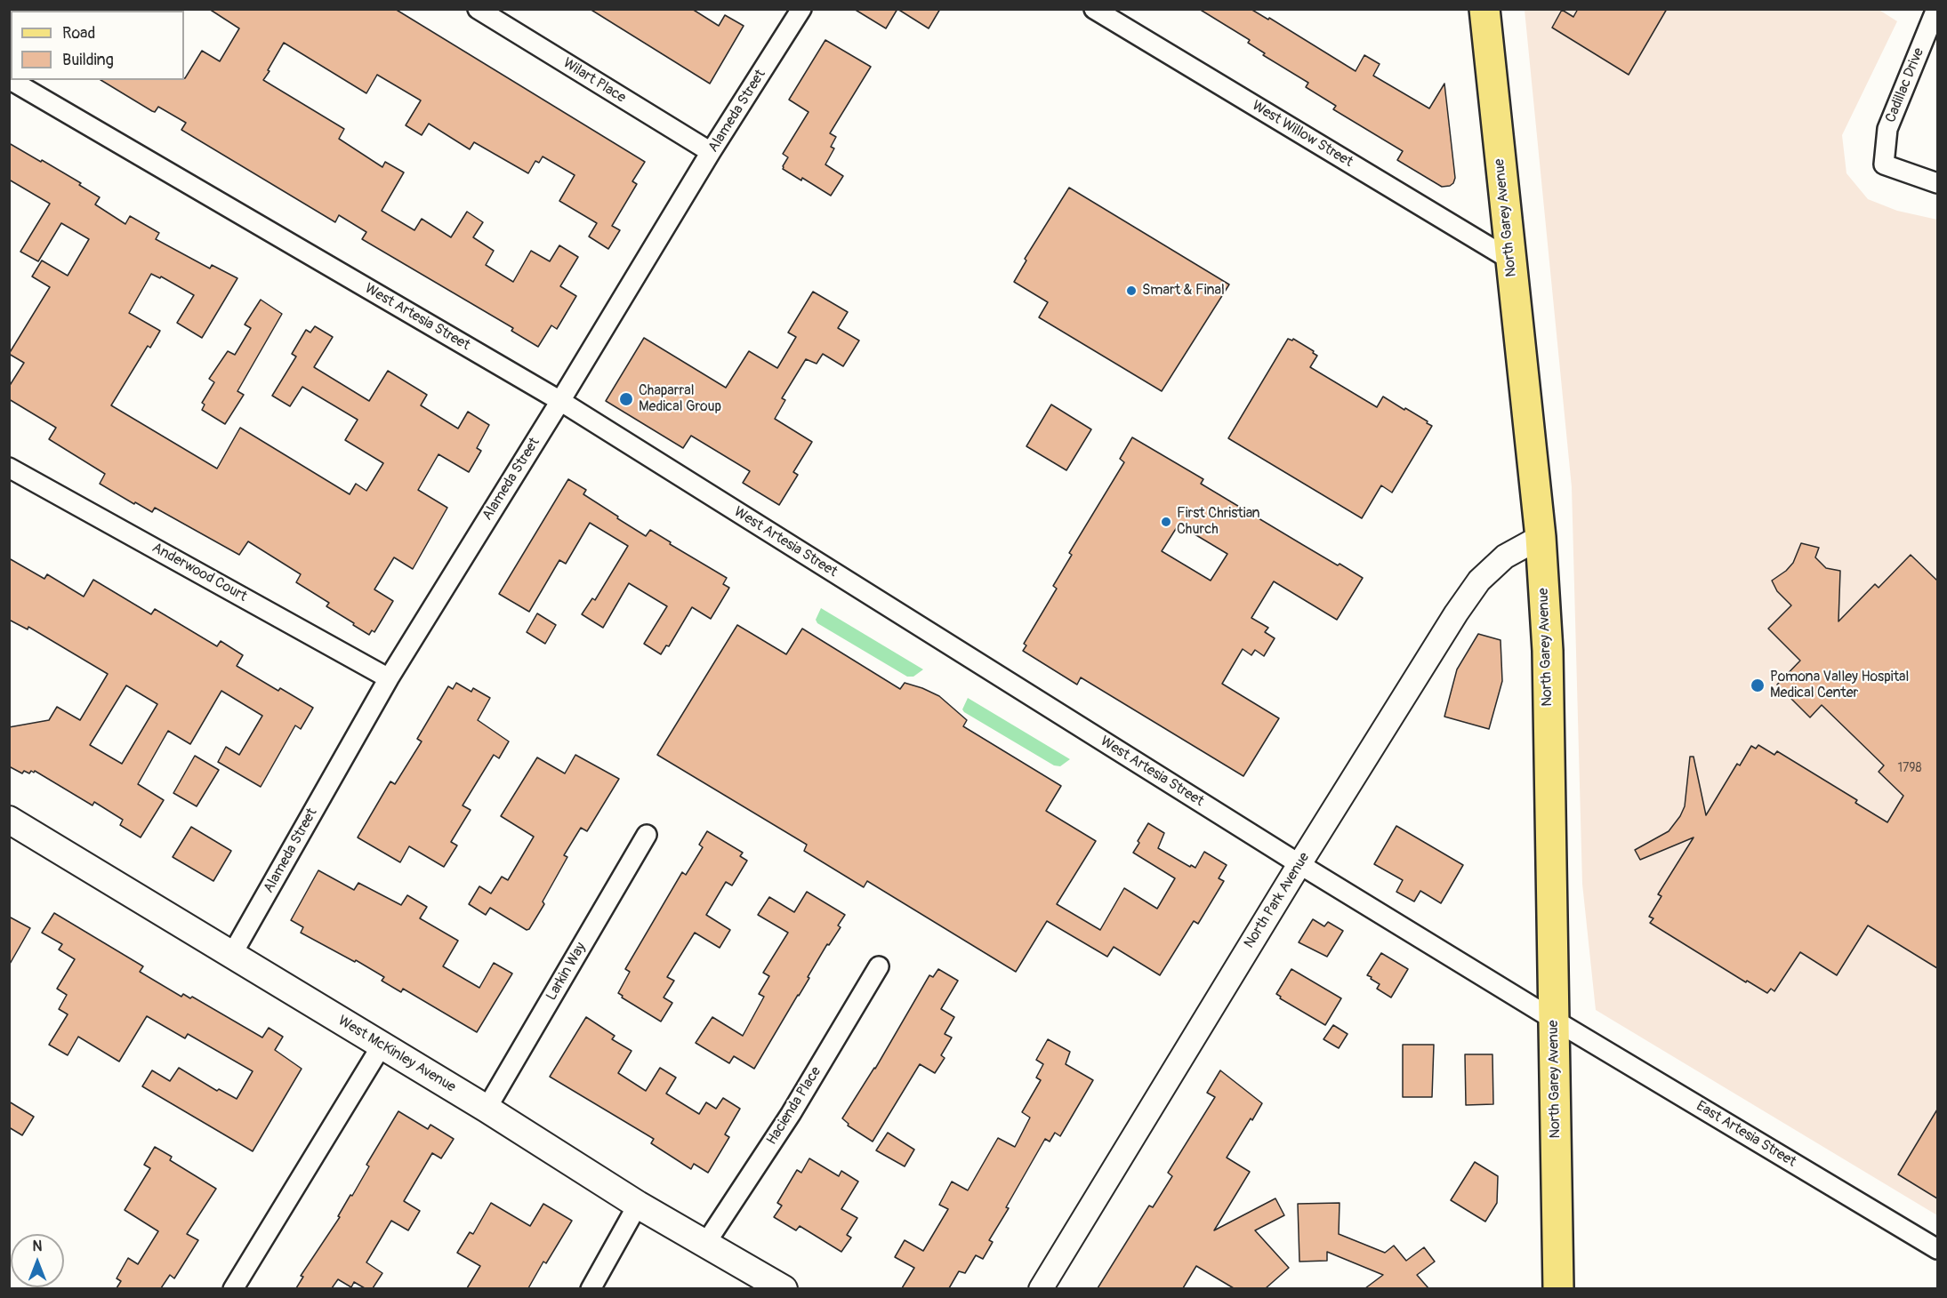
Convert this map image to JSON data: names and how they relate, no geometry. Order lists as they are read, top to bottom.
{
  "streets": {
    "main road": ["North Garey Avenue", "West McKinley Avenue"],
    "street": [
      "Wilart Place",
      "Cadillac Drive",
      "Alameda Street",
      "West Willow Street",
      "West Artesia Street",
      "Anderwood Court",
      "North Park Avenue",
      "Larkin Way",
      "Hacienda Place",
      "East Artesia Street"
    ]
  },
  "crossings": [
    ["Wilart Place", "Alameda Street"],
    ["Alameda Street", "West Artesia Street"],
    ["Alameda Street", "Anderwood Court"],
    ["Alameda Street", "West McKinley Avenue"],
    ["West Willow Street", "North Garey Avenue"],
    ["North Garey Avenue", "West Artesia Street"],
    ["North Garey Avenue", "North Park Avenue"],
    ["North Garey Avenue", "East Artesia Street"],
    ["West Artesia Street", "North Park Avenue"],
    ["West Artesia Street", "East Artesia Street"],
    ["Larkin Way", "West McKinley Avenue"],
    ["West McKinley Avenue", "Hacienda Place"]
  ],
  "places": [
    "Smart & Final",
    "Chaparral Medical Group",
    "First Christian Church",
    "Pomona Valley Hospital Medical Center"
  ],
  "house_numbers": ["1798"],
  "legend": ["Road", "Building"],
  "north": "top"
}
